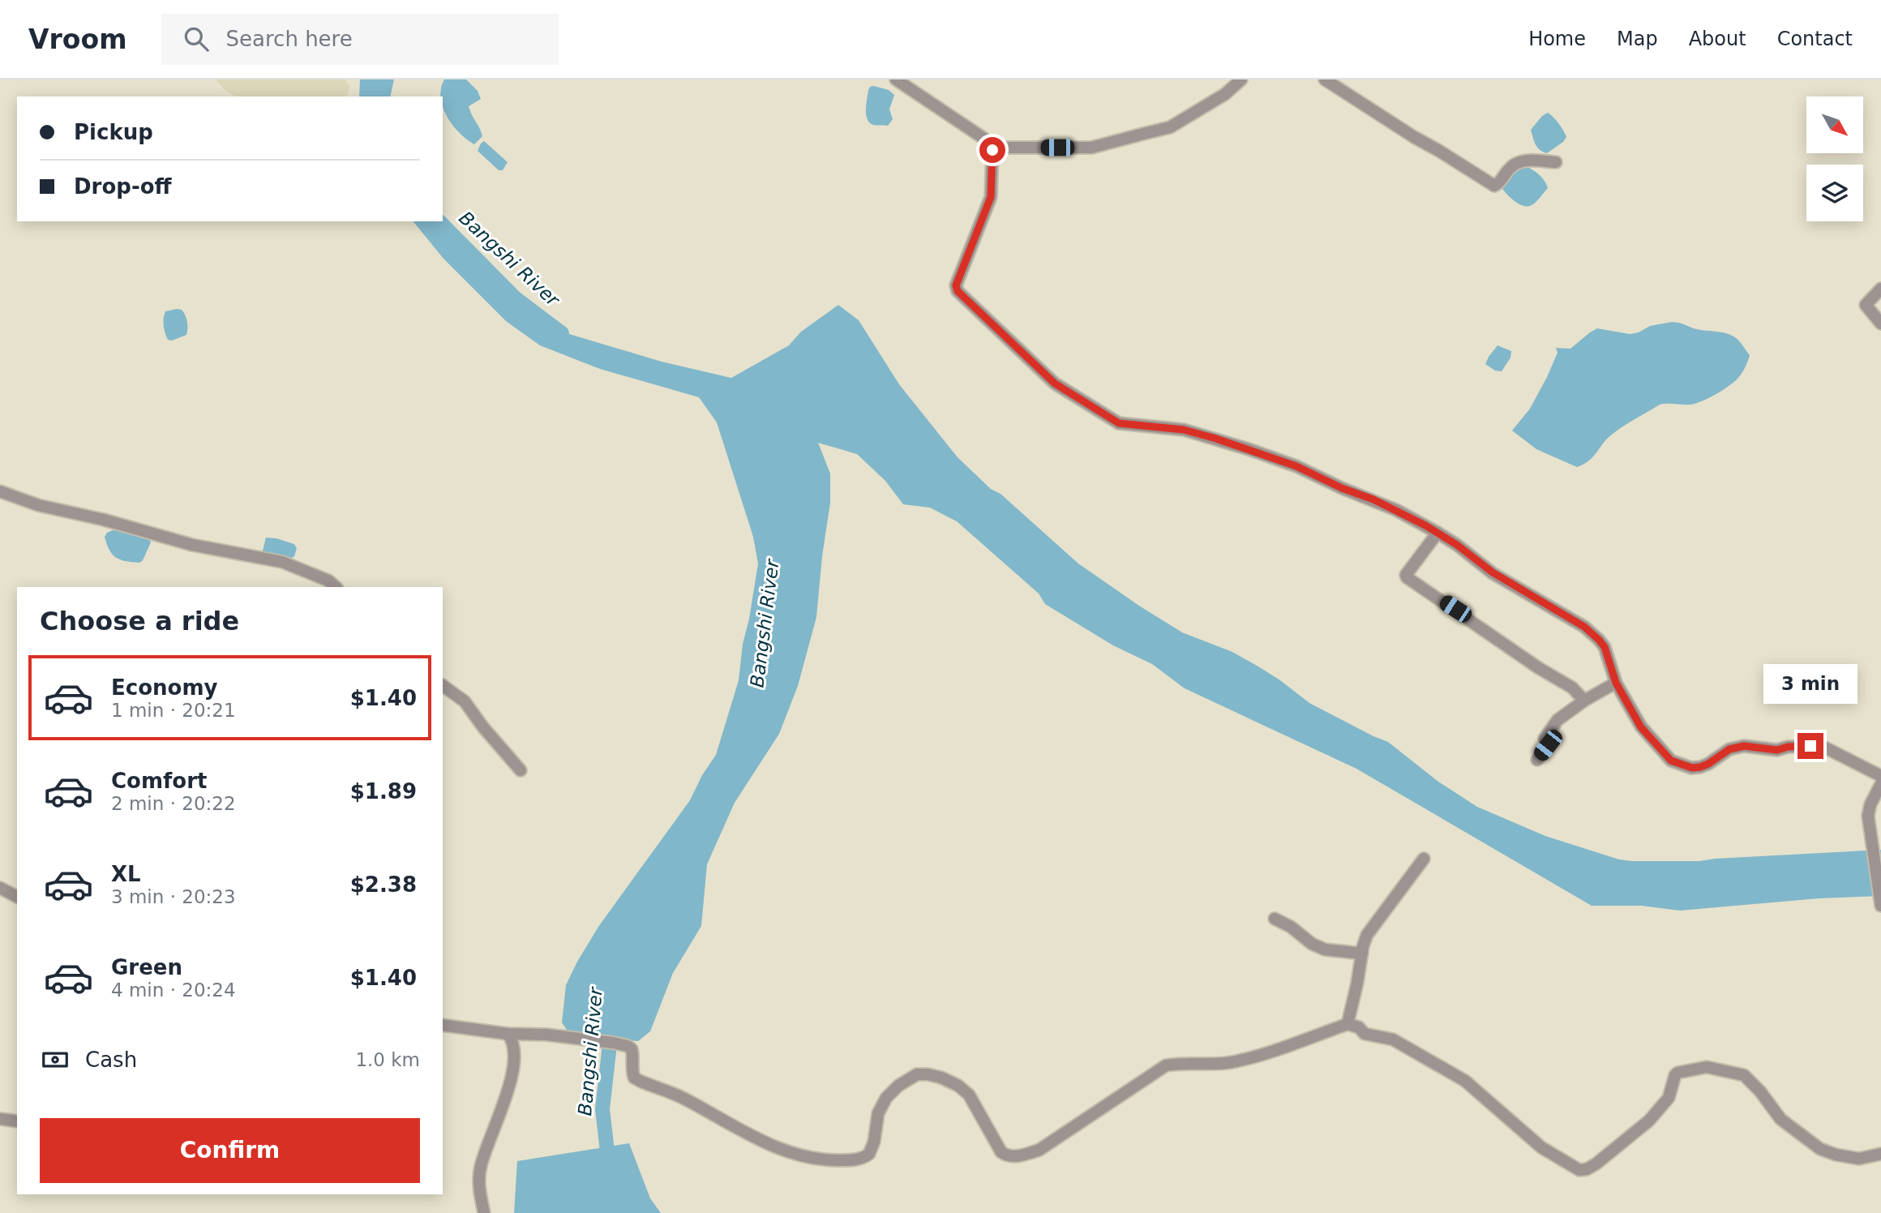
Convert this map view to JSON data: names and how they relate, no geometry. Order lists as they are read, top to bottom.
{
  "water": ["Bangshi River"],
  "north": "bottom right",
  "page": {
    "header": "Vroom",
    "search": "Search here",
    "nav": [
      "Home",
      "Map",
      "About",
      "Contact"
    ],
    "banner": ["Pickup", "Drop-off"],
    "heading": "Choose a ride",
    "list": [
      {
        "name": "Economy",
        "note": "1 min · 20:21",
        "value": "$1.40"
      },
      {
        "name": "Comfort",
        "note": "2 min · 20:22",
        "value": "$1.89"
      },
      {
        "name": "XL",
        "note": "3 min · 20:23",
        "value": "$2.38"
      },
      {
        "name": "Green",
        "note": "4 min · 20:24",
        "value": "$1.40"
      }
    ],
    "bubble": "3 min",
    "pay": ["Cash", "1.0 km"],
    "buttons": "Confirm"
  }
}
